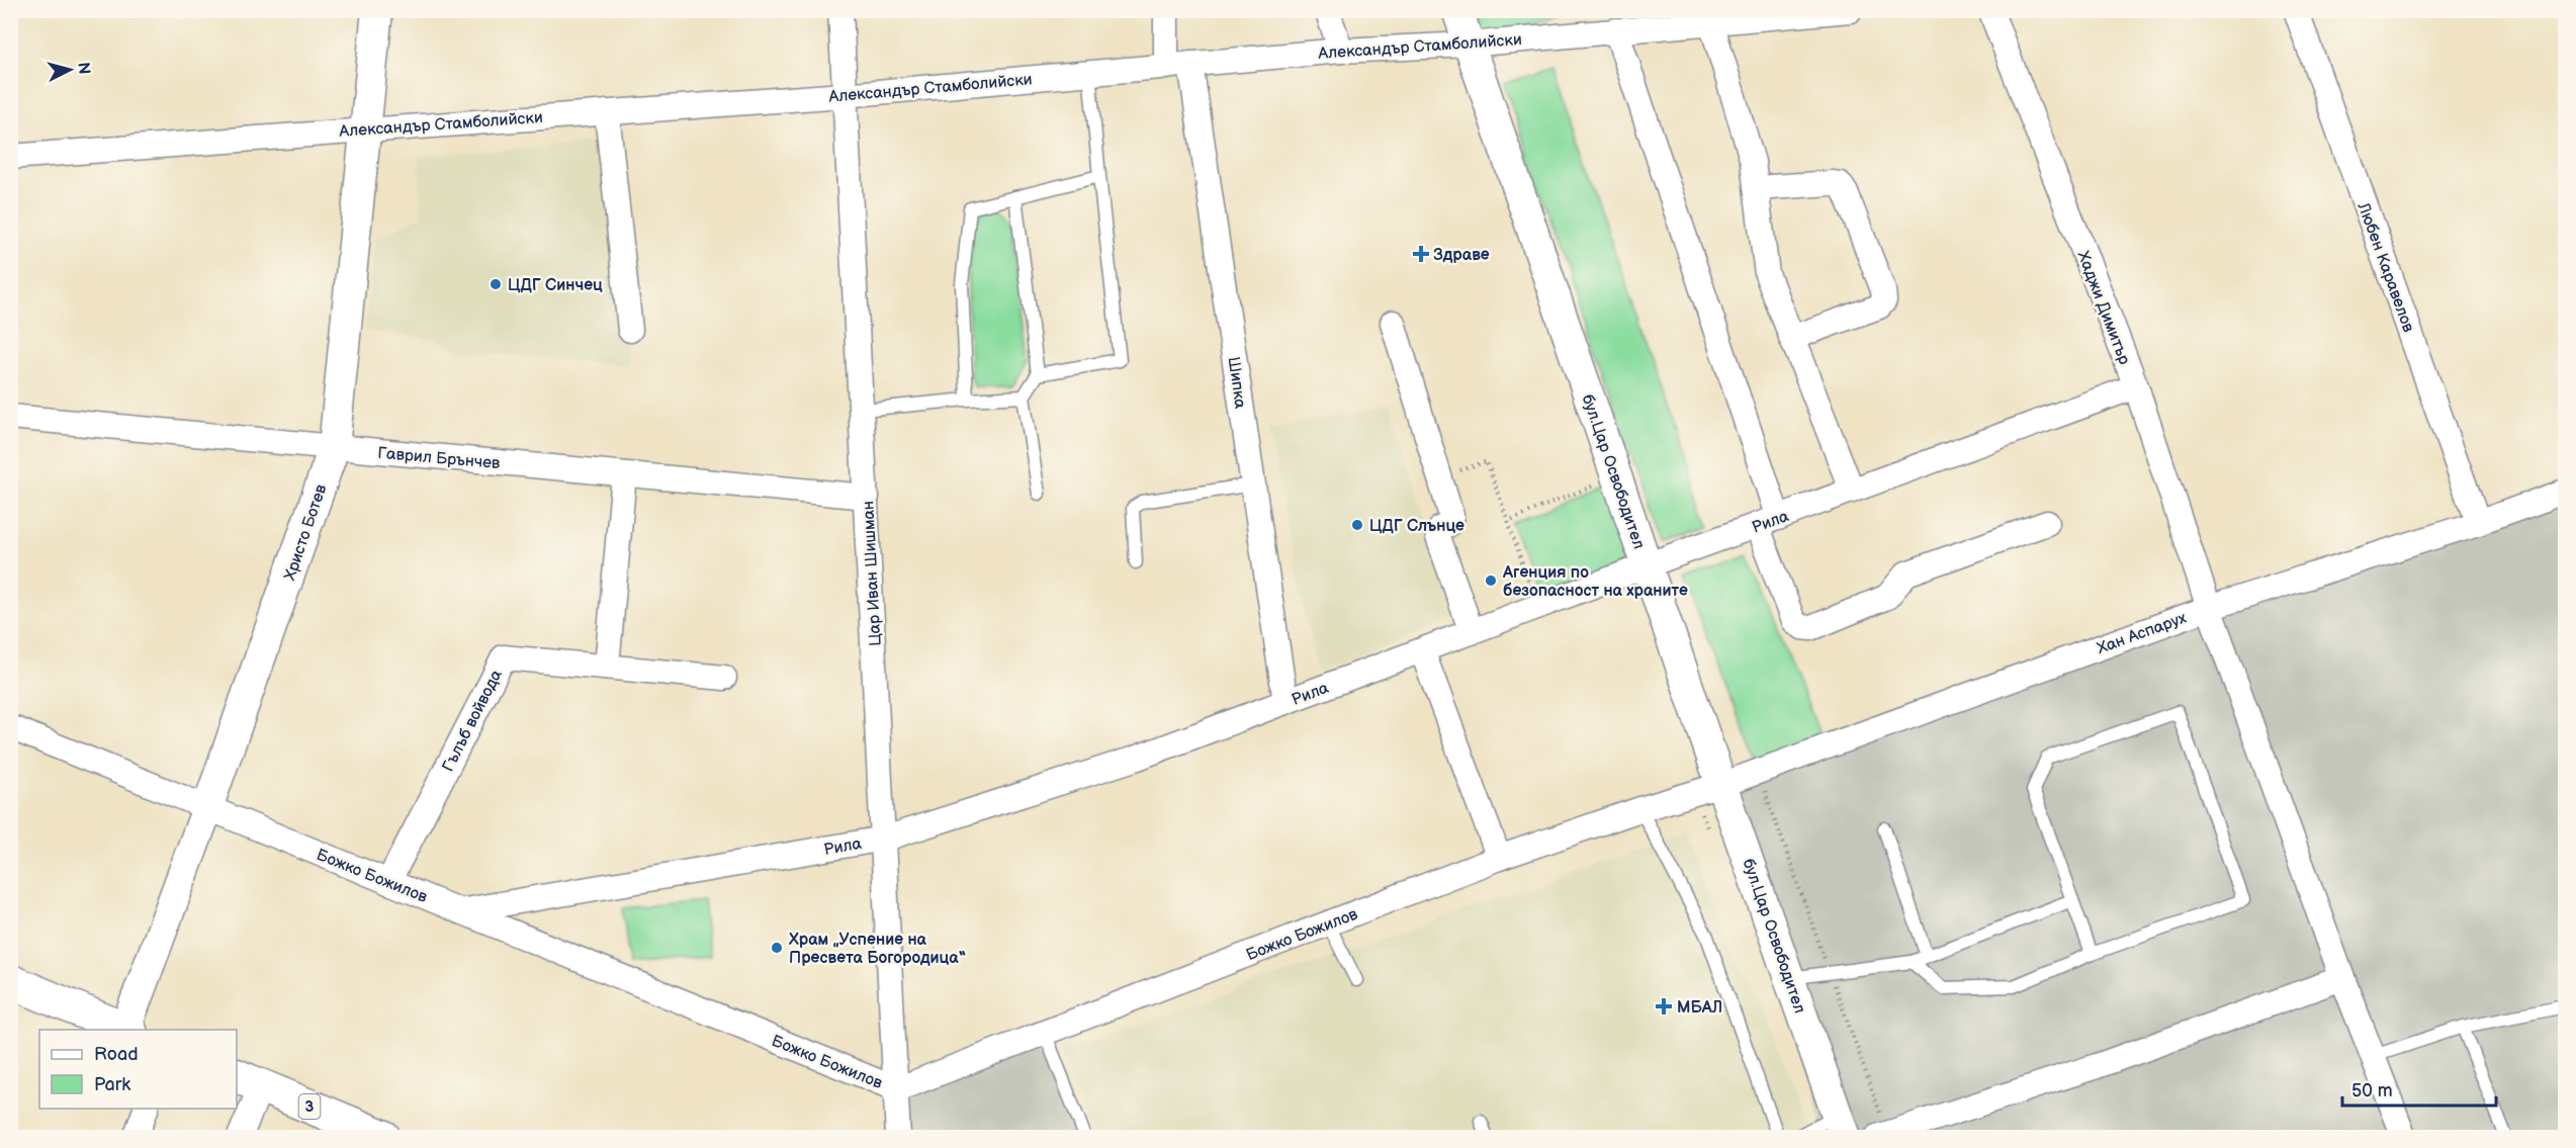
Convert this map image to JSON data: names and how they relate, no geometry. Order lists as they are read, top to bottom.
{
  "streets": {
    "main road": ["3"],
    "street": [
      "Александър Стамболийски",
      "Любен Каравелов",
      "Хаджи Димитър",
      "Шипка",
      "Гаврил Брънчев",
      "бул.Цар Освободител",
      "Рила",
      "Христо Ботев",
      "Цар Иван Шишман",
      "Хан Аспарух",
      "Гълъб войвода",
      "Божко Божилов"
    ]
  },
  "crossings": [
    ["Александър Стамболийски", "Шипка"],
    ["Александър Стамболийски", "бул.Цар Освободител"],
    ["Александър Стамболийски", "Христо Ботев"],
    ["Александър Стамболийски", "Цар Иван Шишман"],
    ["Любен Каравелов", "Хан Аспарух"],
    ["Хаджи Димитър", "Рила"],
    ["Хаджи Димитър", "Хан Аспарух"],
    ["Шипка", "Рила"],
    ["Гаврил Брънчев", "Христо Ботев"],
    ["Гаврил Брънчев", "Цар Иван Шишман"],
    ["бул.Цар Освободител", "Рила"],
    ["бул.Цар Освободител", "Хан Аспарух"],
    ["бул.Цар Освободител", "Божко Божилов"],
    ["Рила", "Цар Иван Шишман"],
    ["Рила", "Божко Божилов"],
    ["Христо Ботев", "Божко Божилов"],
    ["Цар Иван Шишман", "Божко Божилов"],
    ["Хан Аспарух", "Божко Божилов"],
    ["Гълъб войвода", "Божко Божилов"]
  ],
  "places": {
    "health": ["Здраве", "МБАЛ"],
    "other": [
      "ЦДГ Синчец",
      "ЦДГ Слънце",
      "Агенция по безопасност на храните",
      "Храм „Успение на Пресвета Богородица“"
    ]
  },
  "legend": ["Road", "Park"],
  "scale_bar": "50 m",
  "north": "right"
}
